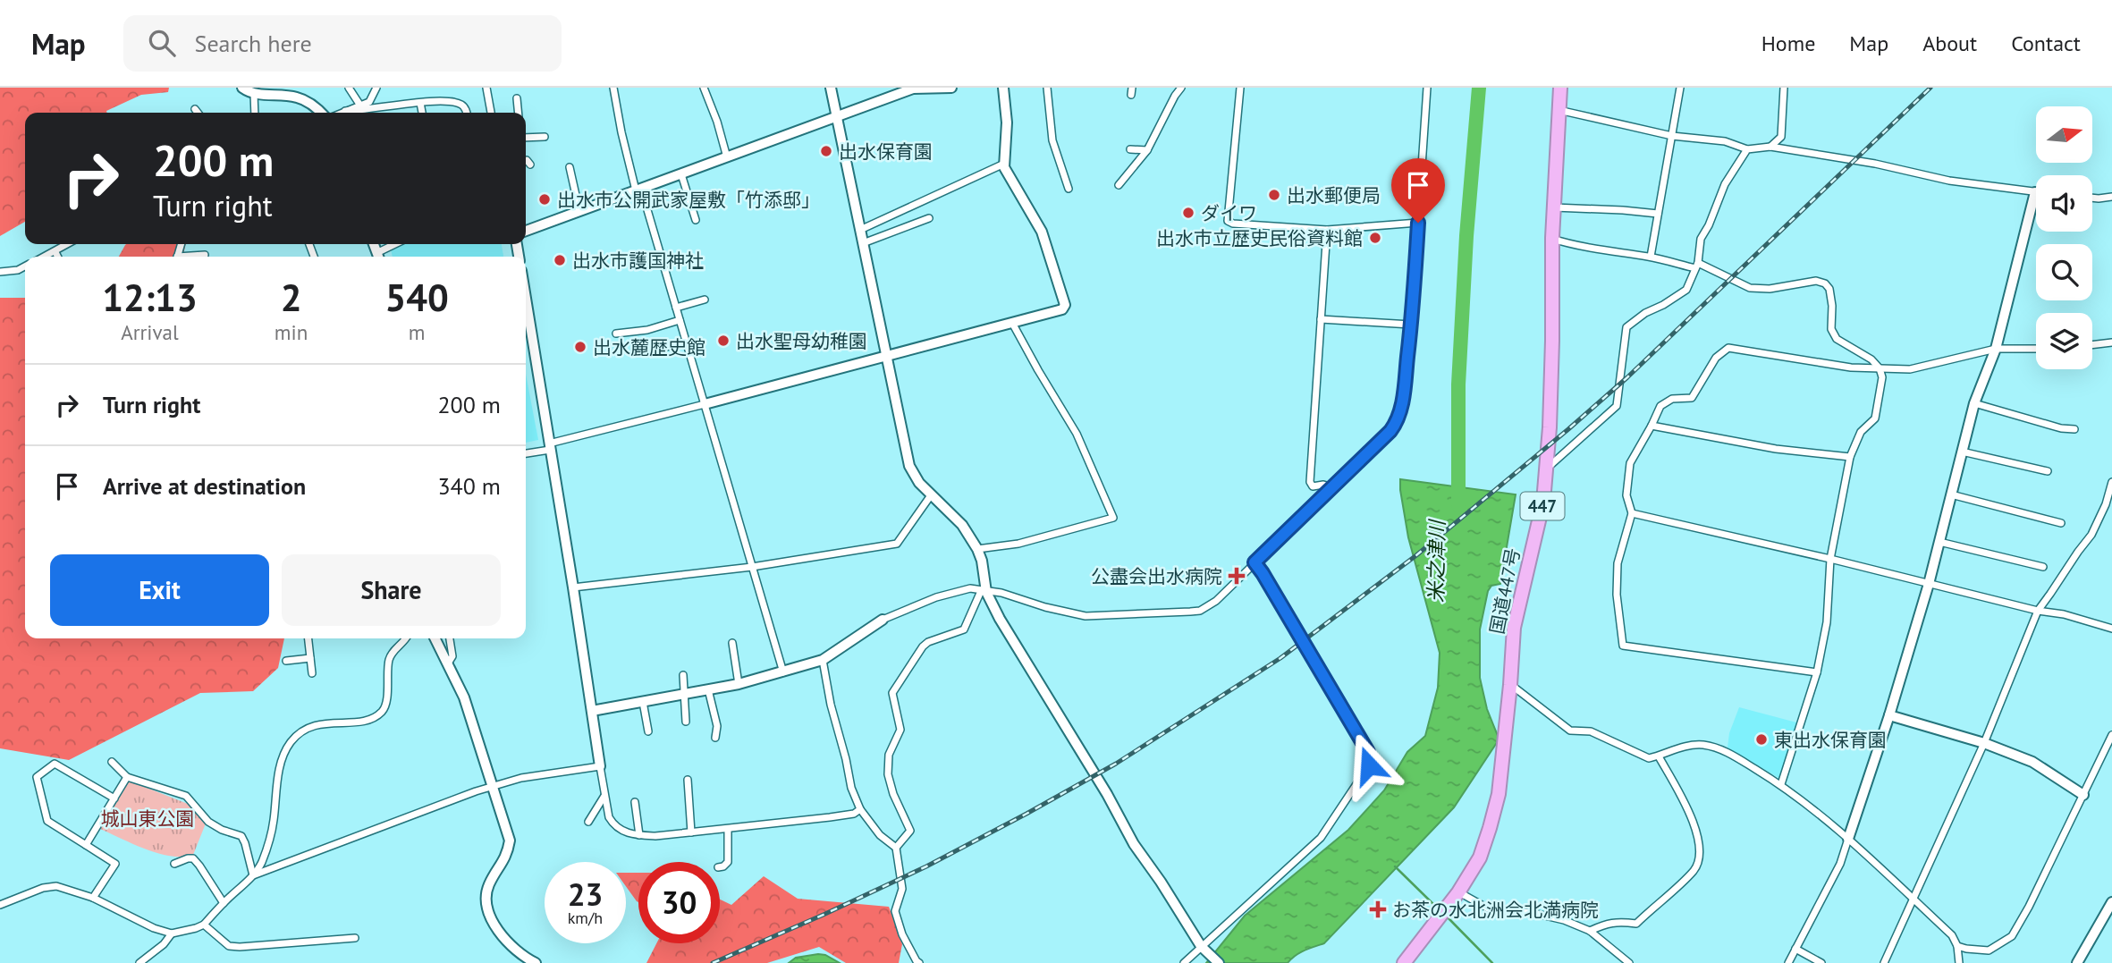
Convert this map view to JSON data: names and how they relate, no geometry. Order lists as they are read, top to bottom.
{
  "streets": {
    "highway": ["447", "国道447号"]
  },
  "water": ["米之津川"],
  "parks": ["城山東公園"],
  "places": {
    "other": [
      "出水保育園",
      "出水郵便局",
      "出水市公開武家屋敷「竹添邸」",
      "ダイワ",
      "出水市立歴史民俗資料館",
      "出水市護国神社",
      "出水聖母幼稚園",
      "出水麓歴史館",
      "東出水保育園"
    ],
    "health": ["公盡会出水病院", "お茶の水北洲会北満病院"]
  },
  "north": "right",
  "page": {
    "header": "Map",
    "search": "Search here",
    "nav": [
      "Home",
      "Map",
      "About",
      "Contact"
    ],
    "turn": ["200 m", "Turn right"],
    "eta": [
      "12:13",
      "Arrival",
      "2",
      "min",
      "540",
      "m"
    ],
    "list": [
      {
        "name": "Turn right",
        "value": "200 m"
      },
      {
        "name": "Arrive at destination",
        "value": "340 m"
      }
    ],
    "buttons": ["Exit", "Share"],
    "speed": "23 km/h",
    "limit": "30"
  }
}
